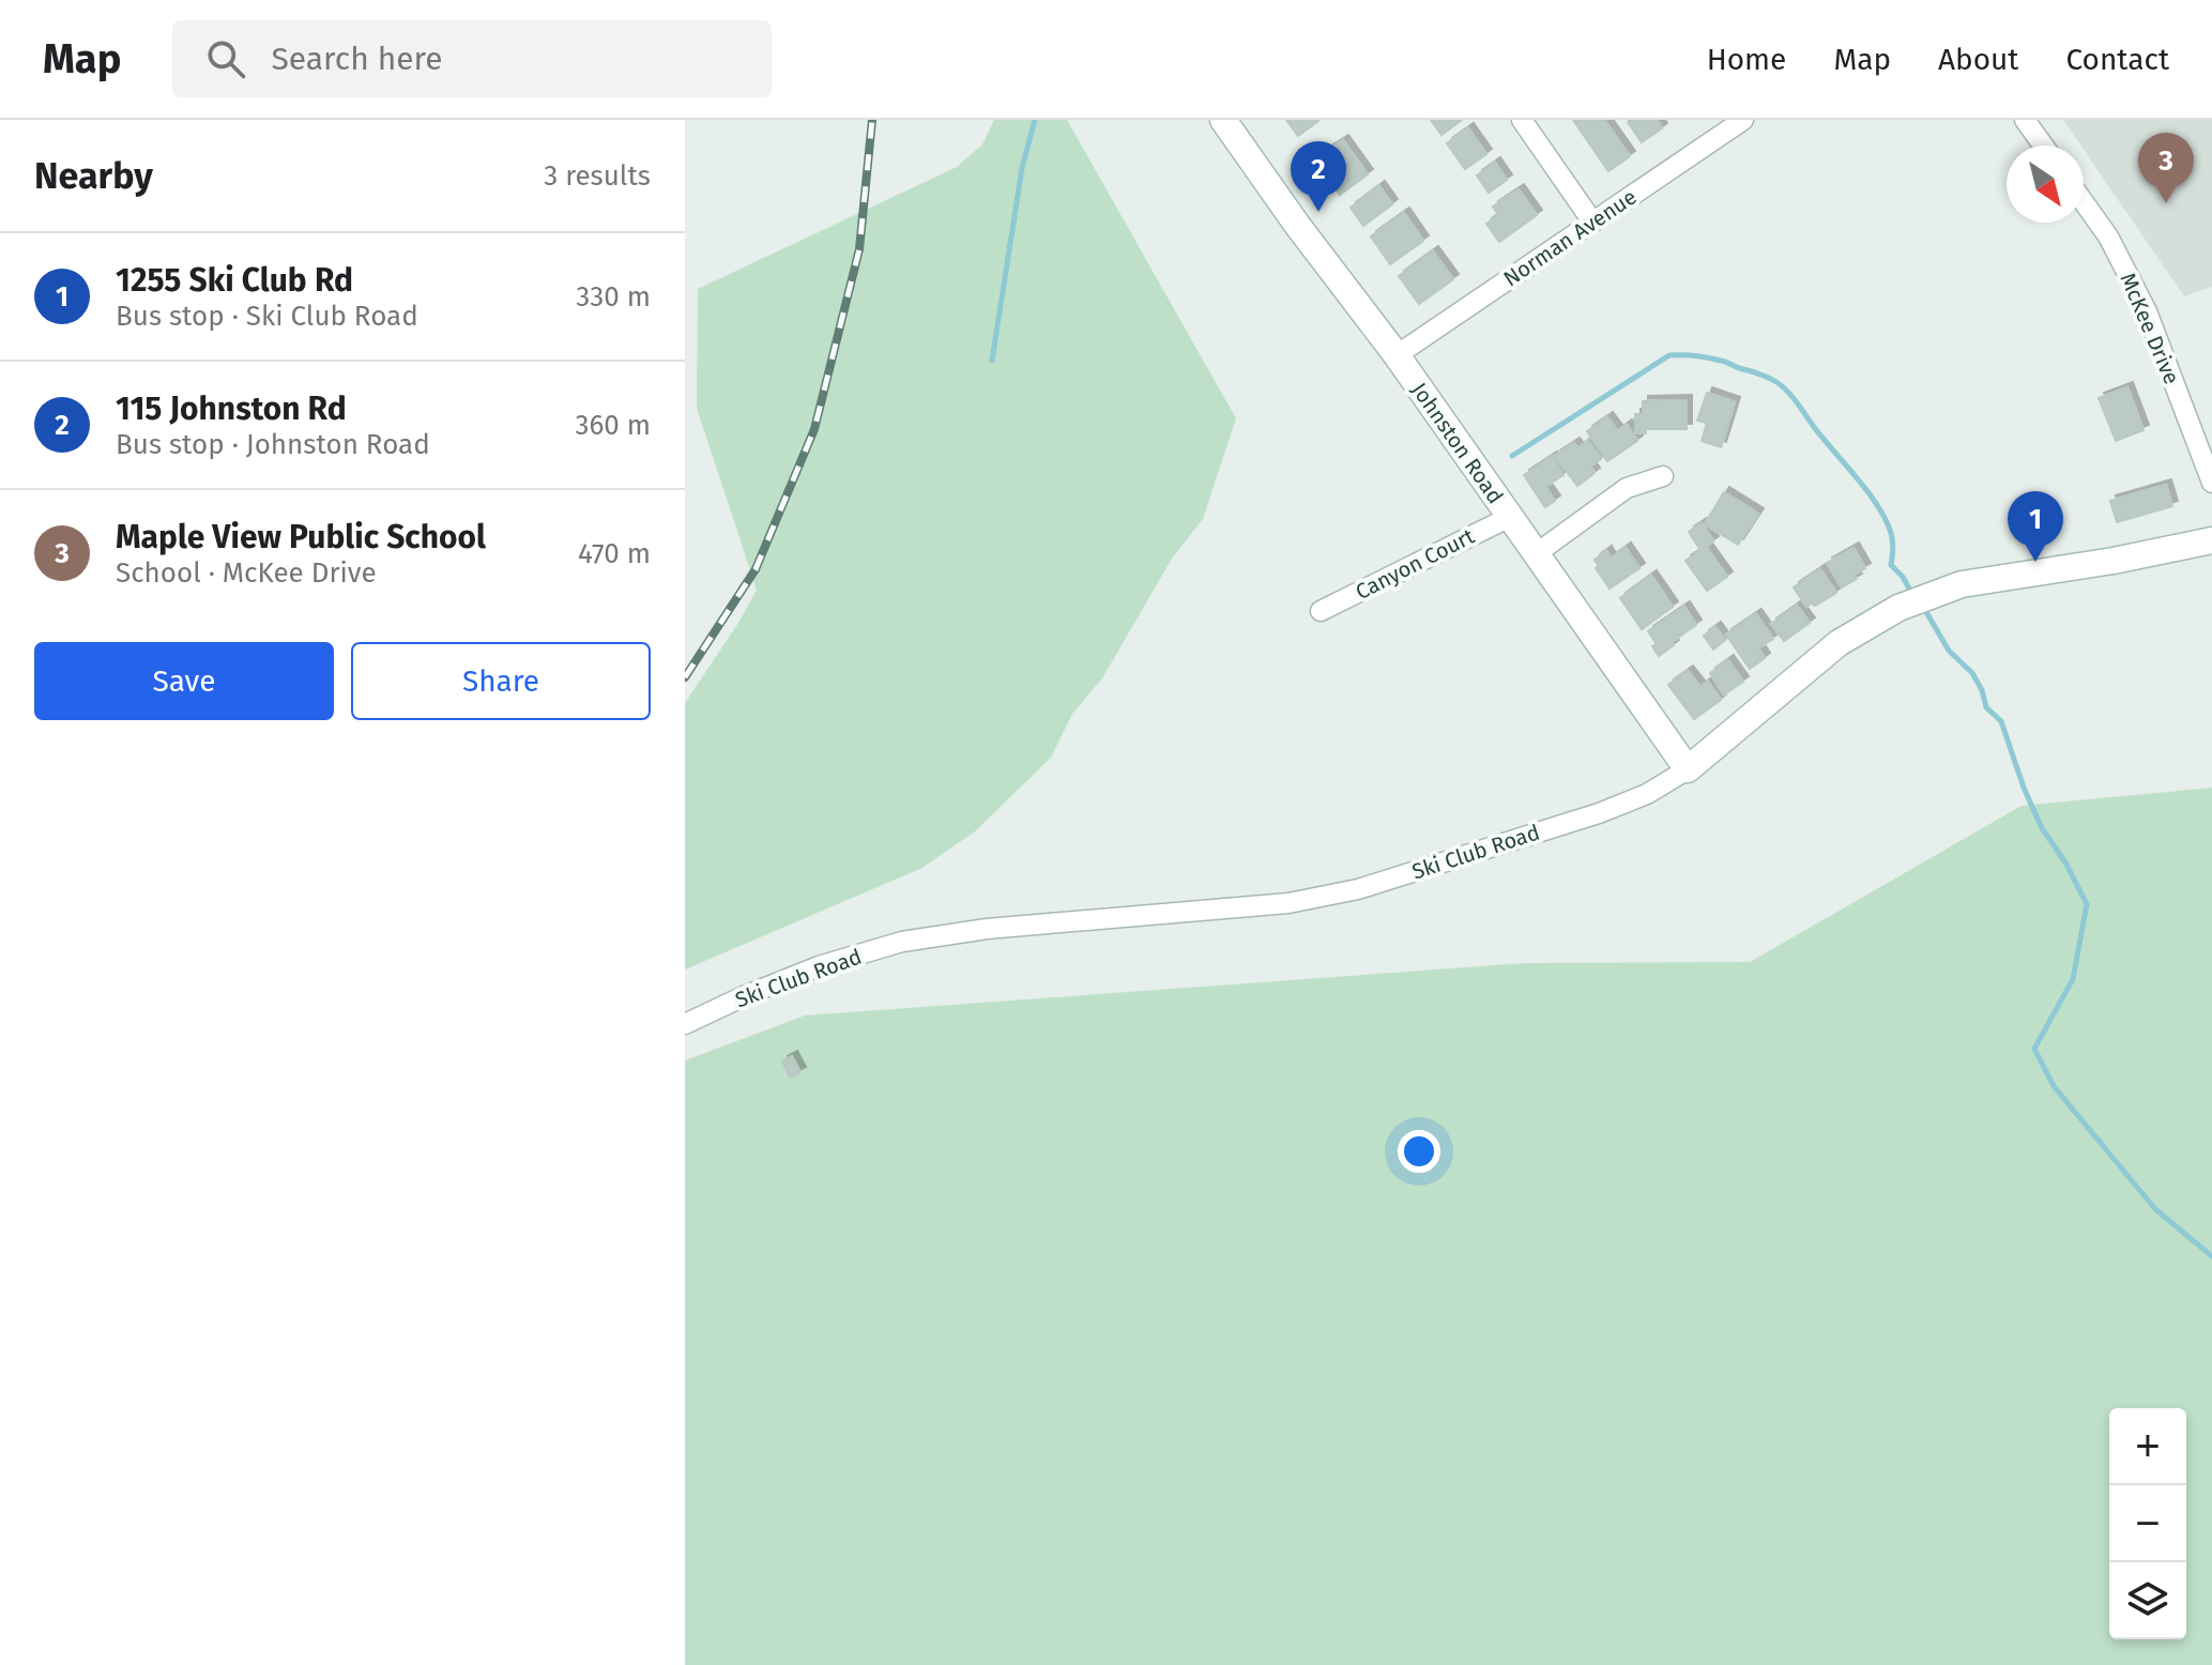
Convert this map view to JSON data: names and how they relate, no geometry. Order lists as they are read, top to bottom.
{
  "streets": {
    "street": [
      "Norman Avenue",
      "McKee Drive",
      "Johnston Road",
      "Canyon Court",
      "Ski Club Road"
    ]
  },
  "crossings": [
    ["Norman Avenue", "Johnston Road"],
    ["Johnston Road", "Canyon Court"],
    ["Johnston Road", "Ski Club Road"]
  ],
  "north": "bottom right",
  "page": {
    "header": "Map",
    "search": "Search here",
    "nav": [
      "Home",
      "Map",
      "About",
      "Contact"
    ],
    "heading": ["Nearby", "3 results"],
    "pins": ["3", "2", "1"],
    "list": [
      {
        "mark": "1",
        "name": "1255 Ski Club Rd",
        "note": "Bus stop · Ski Club Road",
        "value": "330 m"
      },
      {
        "mark": "2",
        "name": "115 Johnston Rd",
        "note": "Bus stop · Johnston Road",
        "value": "360 m"
      },
      {
        "mark": "3",
        "name": "Maple View Public School",
        "note": "School · McKee Drive",
        "value": "470 m"
      }
    ],
    "buttons": ["Save", "Share"],
    "map_buttons": ["+", "−"]
  }
}
